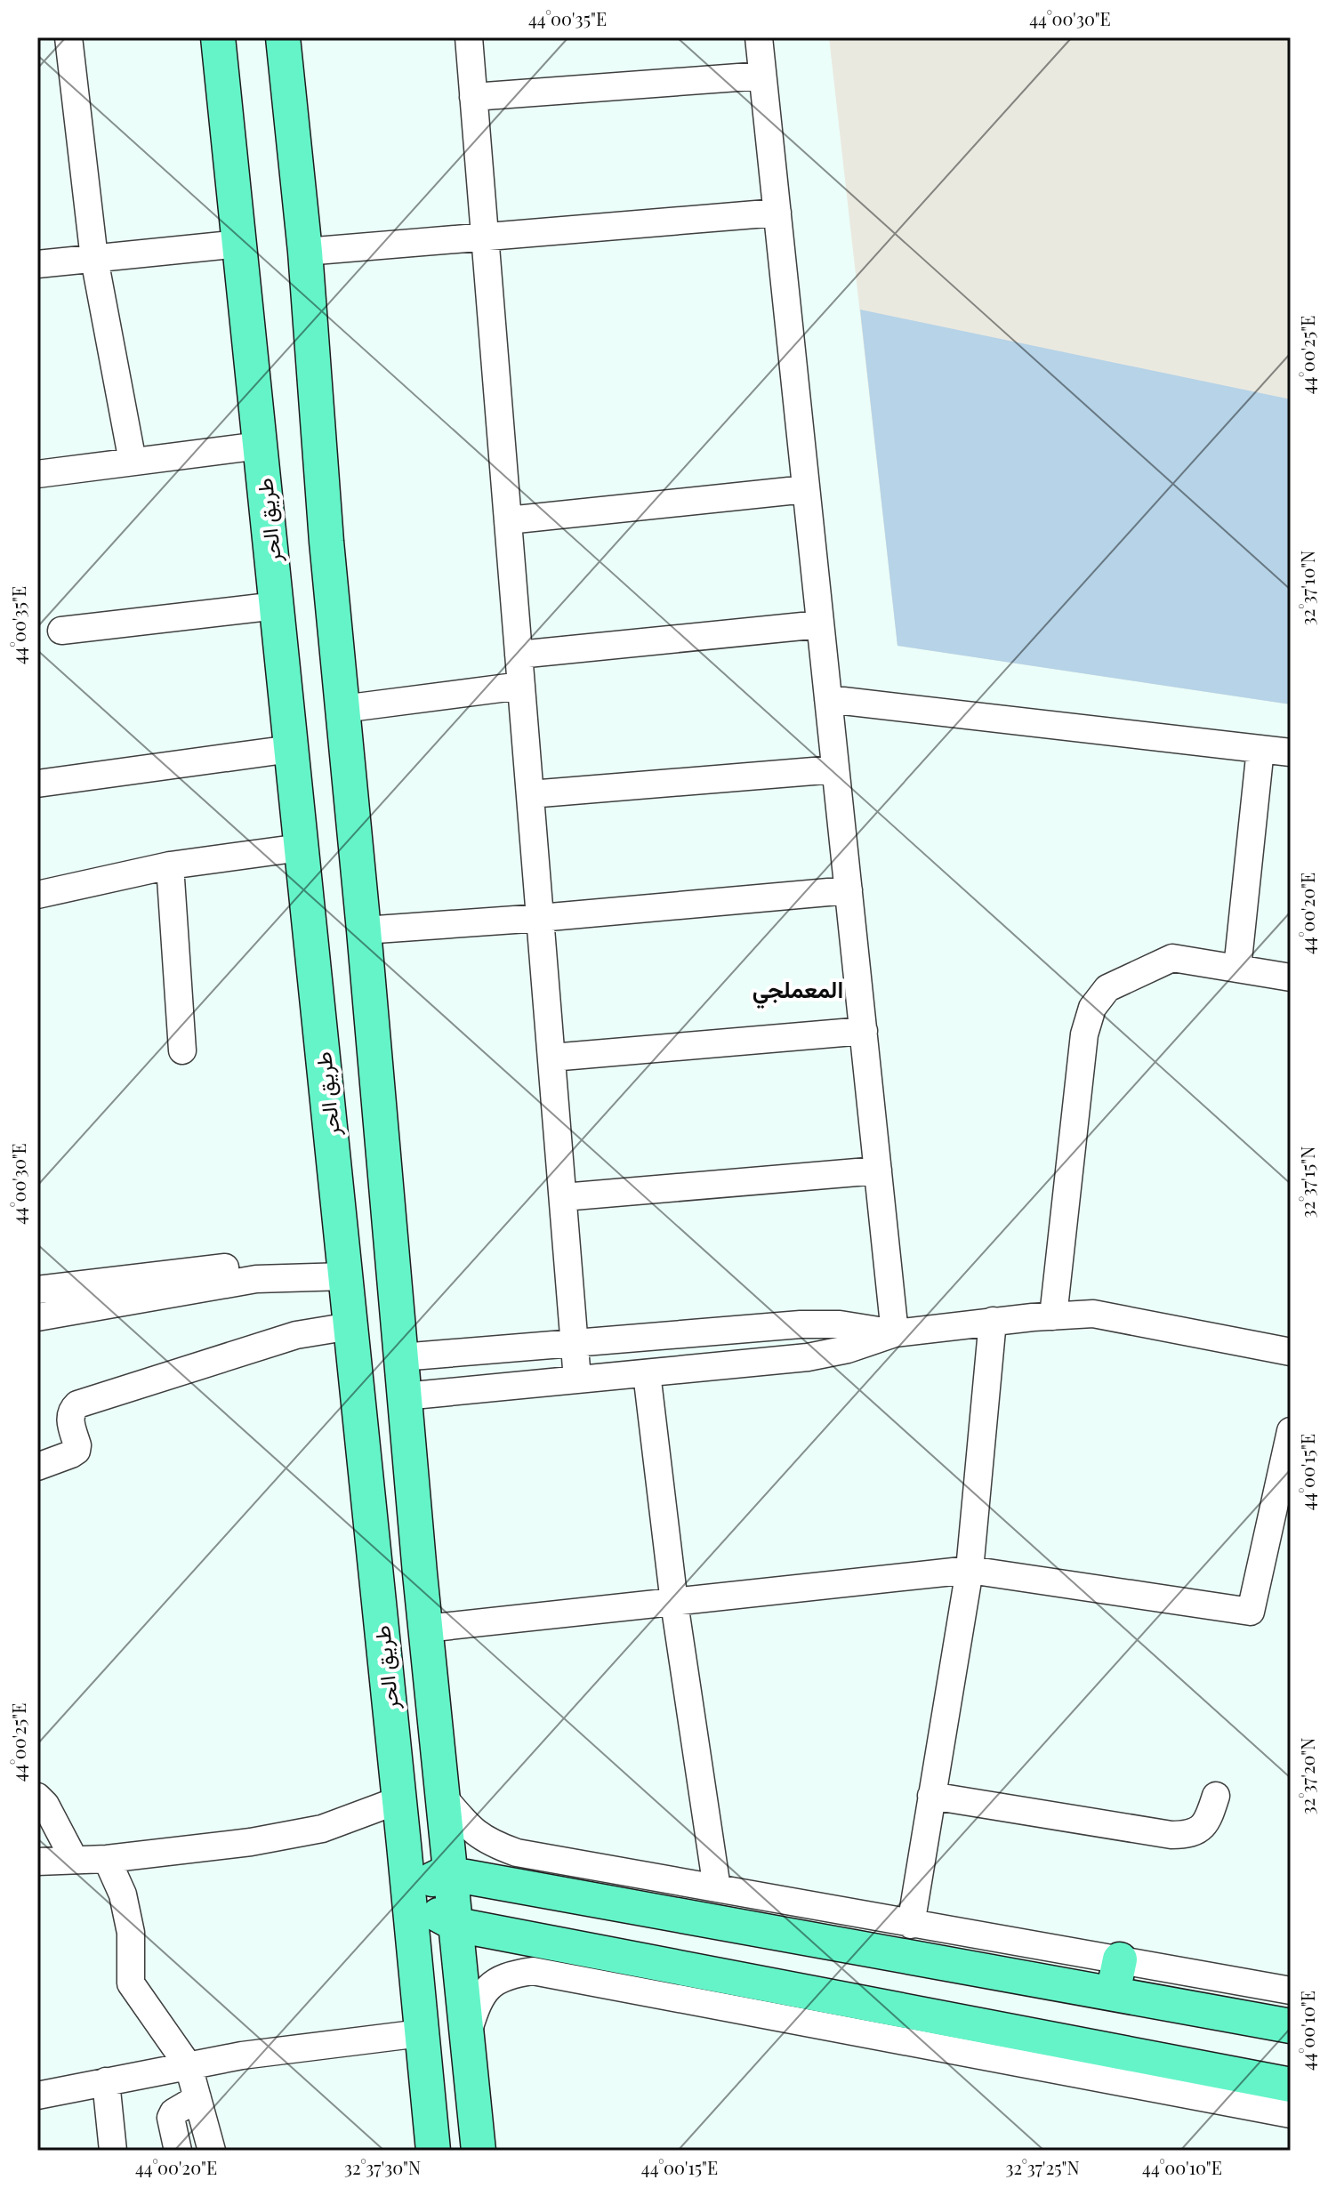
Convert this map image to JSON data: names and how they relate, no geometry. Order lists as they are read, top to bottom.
{
  "streets": {
    "main road": ["طريق الحر"]
  },
  "districts": ["المعملجي"],
  "coordinates": [
    "44°00'35\"E",
    "44°00'30\"E",
    "44°00'25\"E",
    "32°37'10\"N",
    "44°00'20\"E",
    "32°37'15\"N",
    "44°00'15\"E",
    "32°37'20\"N",
    "44°00'10\"E",
    "32°37'30\"N",
    "32°37'25\"N"
  ]
}
